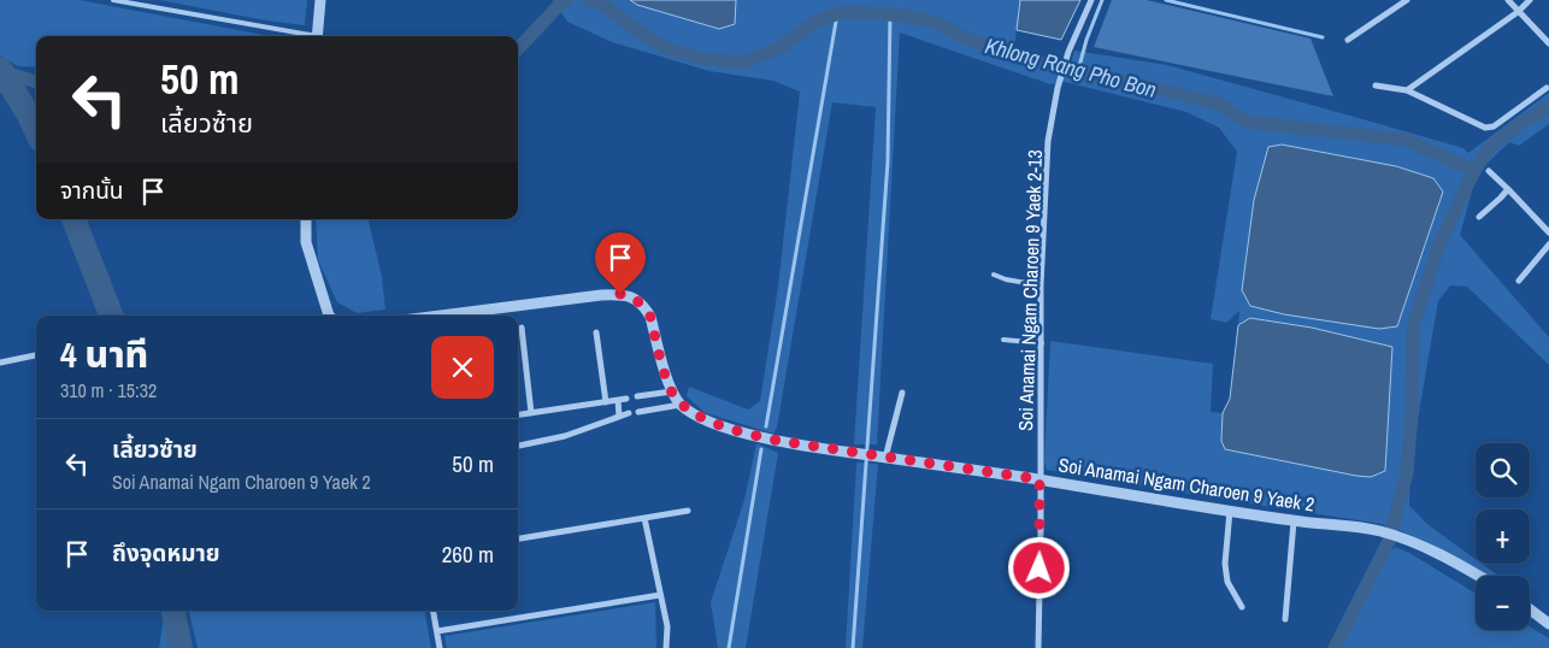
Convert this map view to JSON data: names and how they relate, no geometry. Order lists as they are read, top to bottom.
{
  "streets": {
    "street": ["Soi Anamai Ngam Charoen 9 Yaek 2-13", "Soi Anamai Ngam Charoen 9 Yaek 2"]
  },
  "crossings": [
    ["Soi Anamai Ngam Charoen 9 Yaek 2-13", "Soi Anamai Ngam Charoen 9 Yaek 2"]
  ],
  "water": ["Khlong Rang Pho Bon"],
  "page": {
    "turn": ["50 m", "เลี้ยวซ้าย"],
    "then": "จากนั้น",
    "heading": ["4 นาที", "310 m · 15:32"],
    "list": [
      {
        "name": "เลี้ยวซ้าย",
        "note": "Soi Anamai Ngam Charoen 9 Yaek 2",
        "value": "50 m"
      },
      {
        "name": "ถึงจุดหมาย",
        "value": "260 m"
      }
    ],
    "map_buttons": ["+", "−"]
  }
}
